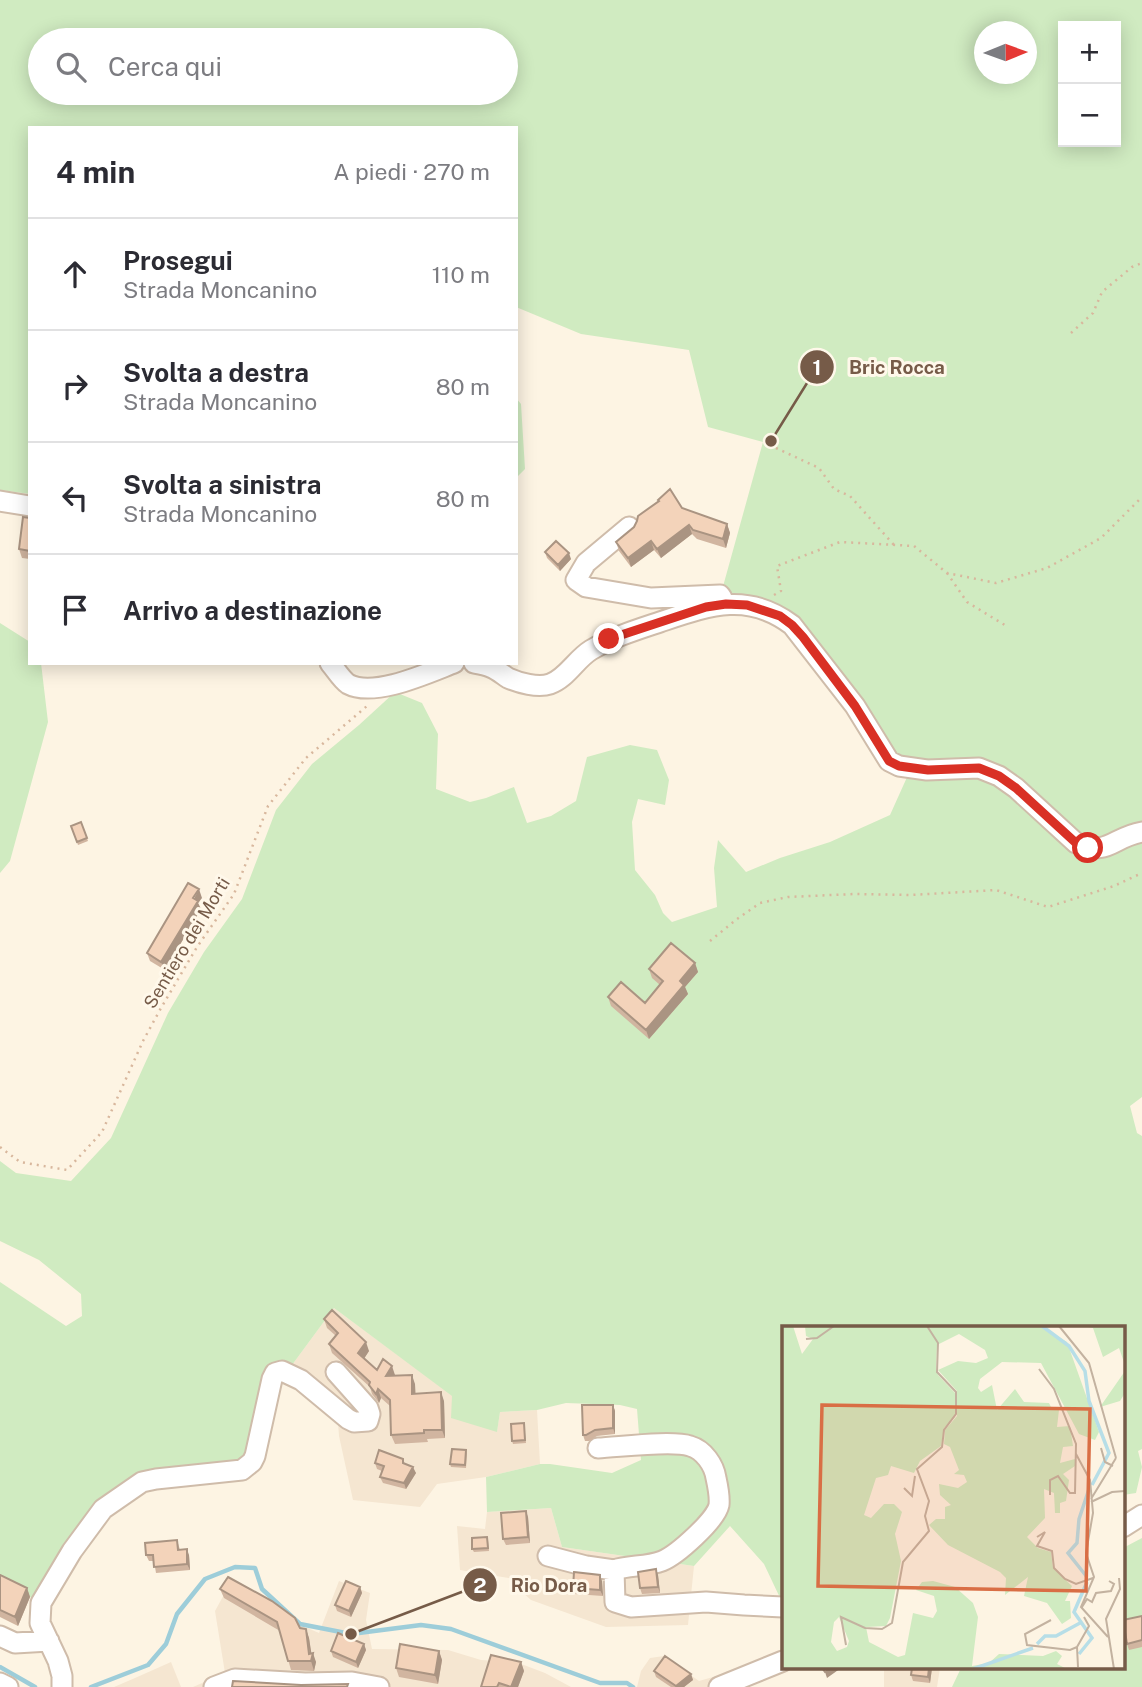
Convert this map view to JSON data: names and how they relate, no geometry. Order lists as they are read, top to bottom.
{
  "streets": {
    "path": ["Sentiero dei Morti"]
  },
  "places": ["Bric Rocca", "Rio Dora"],
  "north": "right",
  "page": {
    "map_buttons": ["+", "−"],
    "search": "Cerca qui",
    "heading": ["4 min", "A piedi · 270 m"],
    "list": [
      ["Prosegui", "Strada Moncanino", "110 m"],
      ["Svolta a destra", "Strada Moncanino", "80 m"],
      ["Svolta a sinistra", "Strada Moncanino", "80 m"],
      "Arrivo a destinazione"
    ]
  }
}
